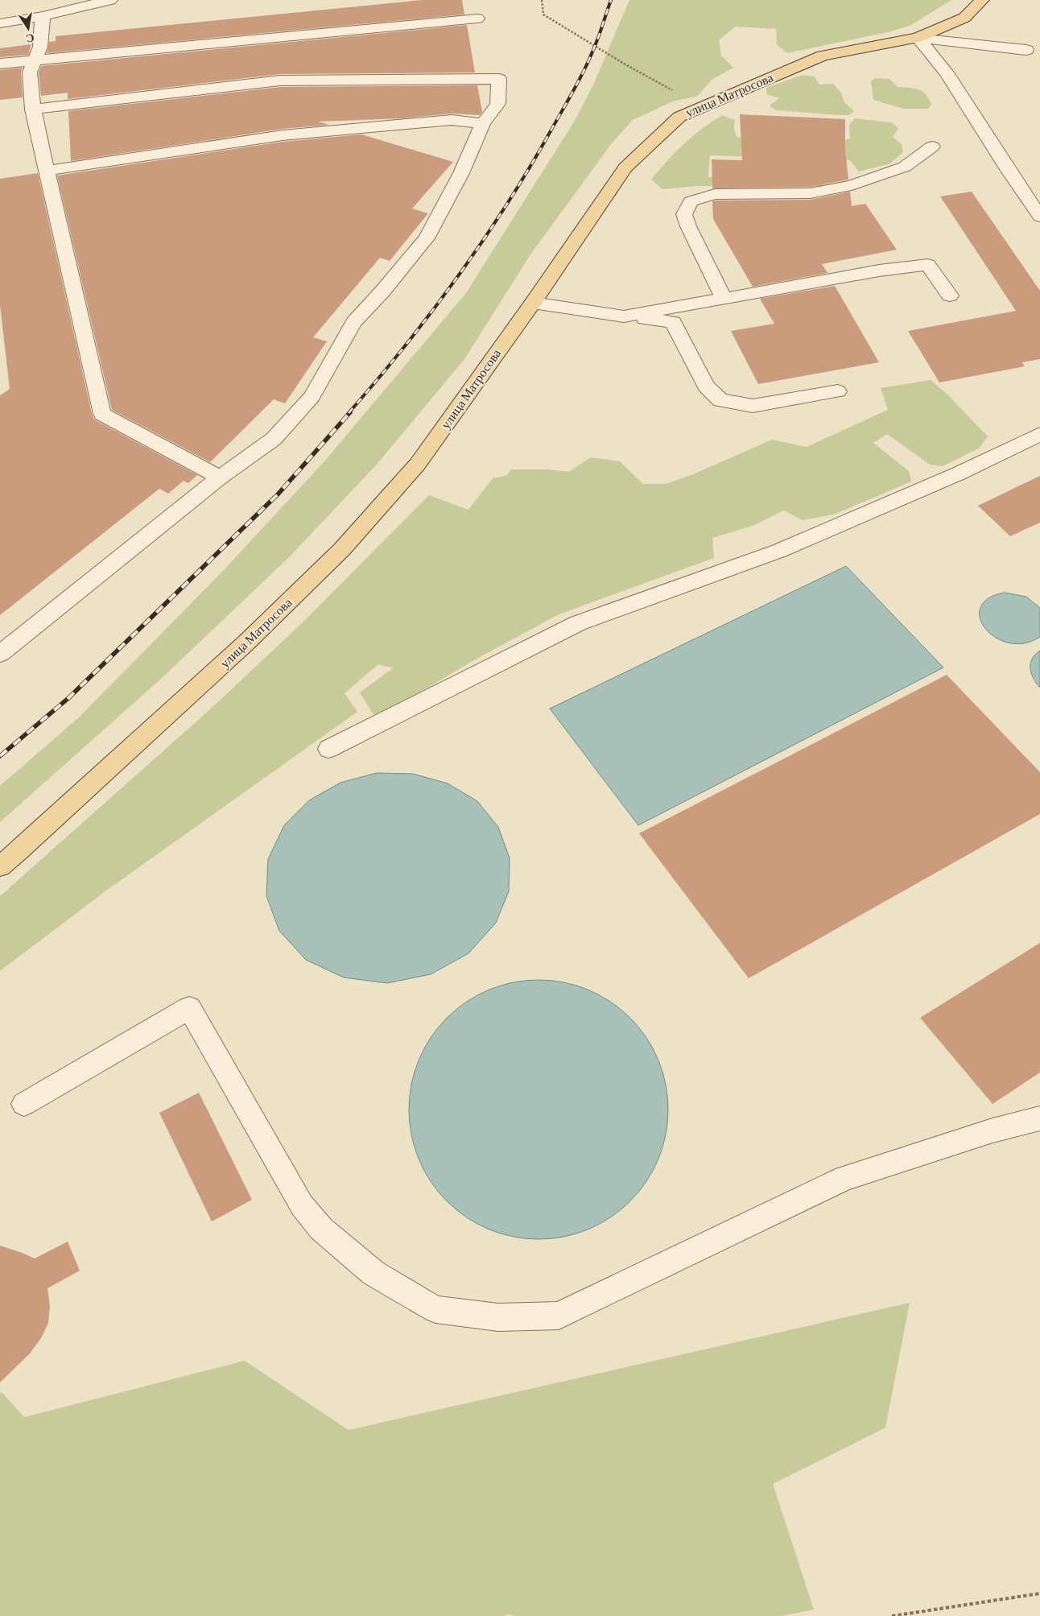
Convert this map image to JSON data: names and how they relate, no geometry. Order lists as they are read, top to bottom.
{
  "streets": {
    "main road": ["улица Матросова"]
  },
  "north": "bottom"
}
